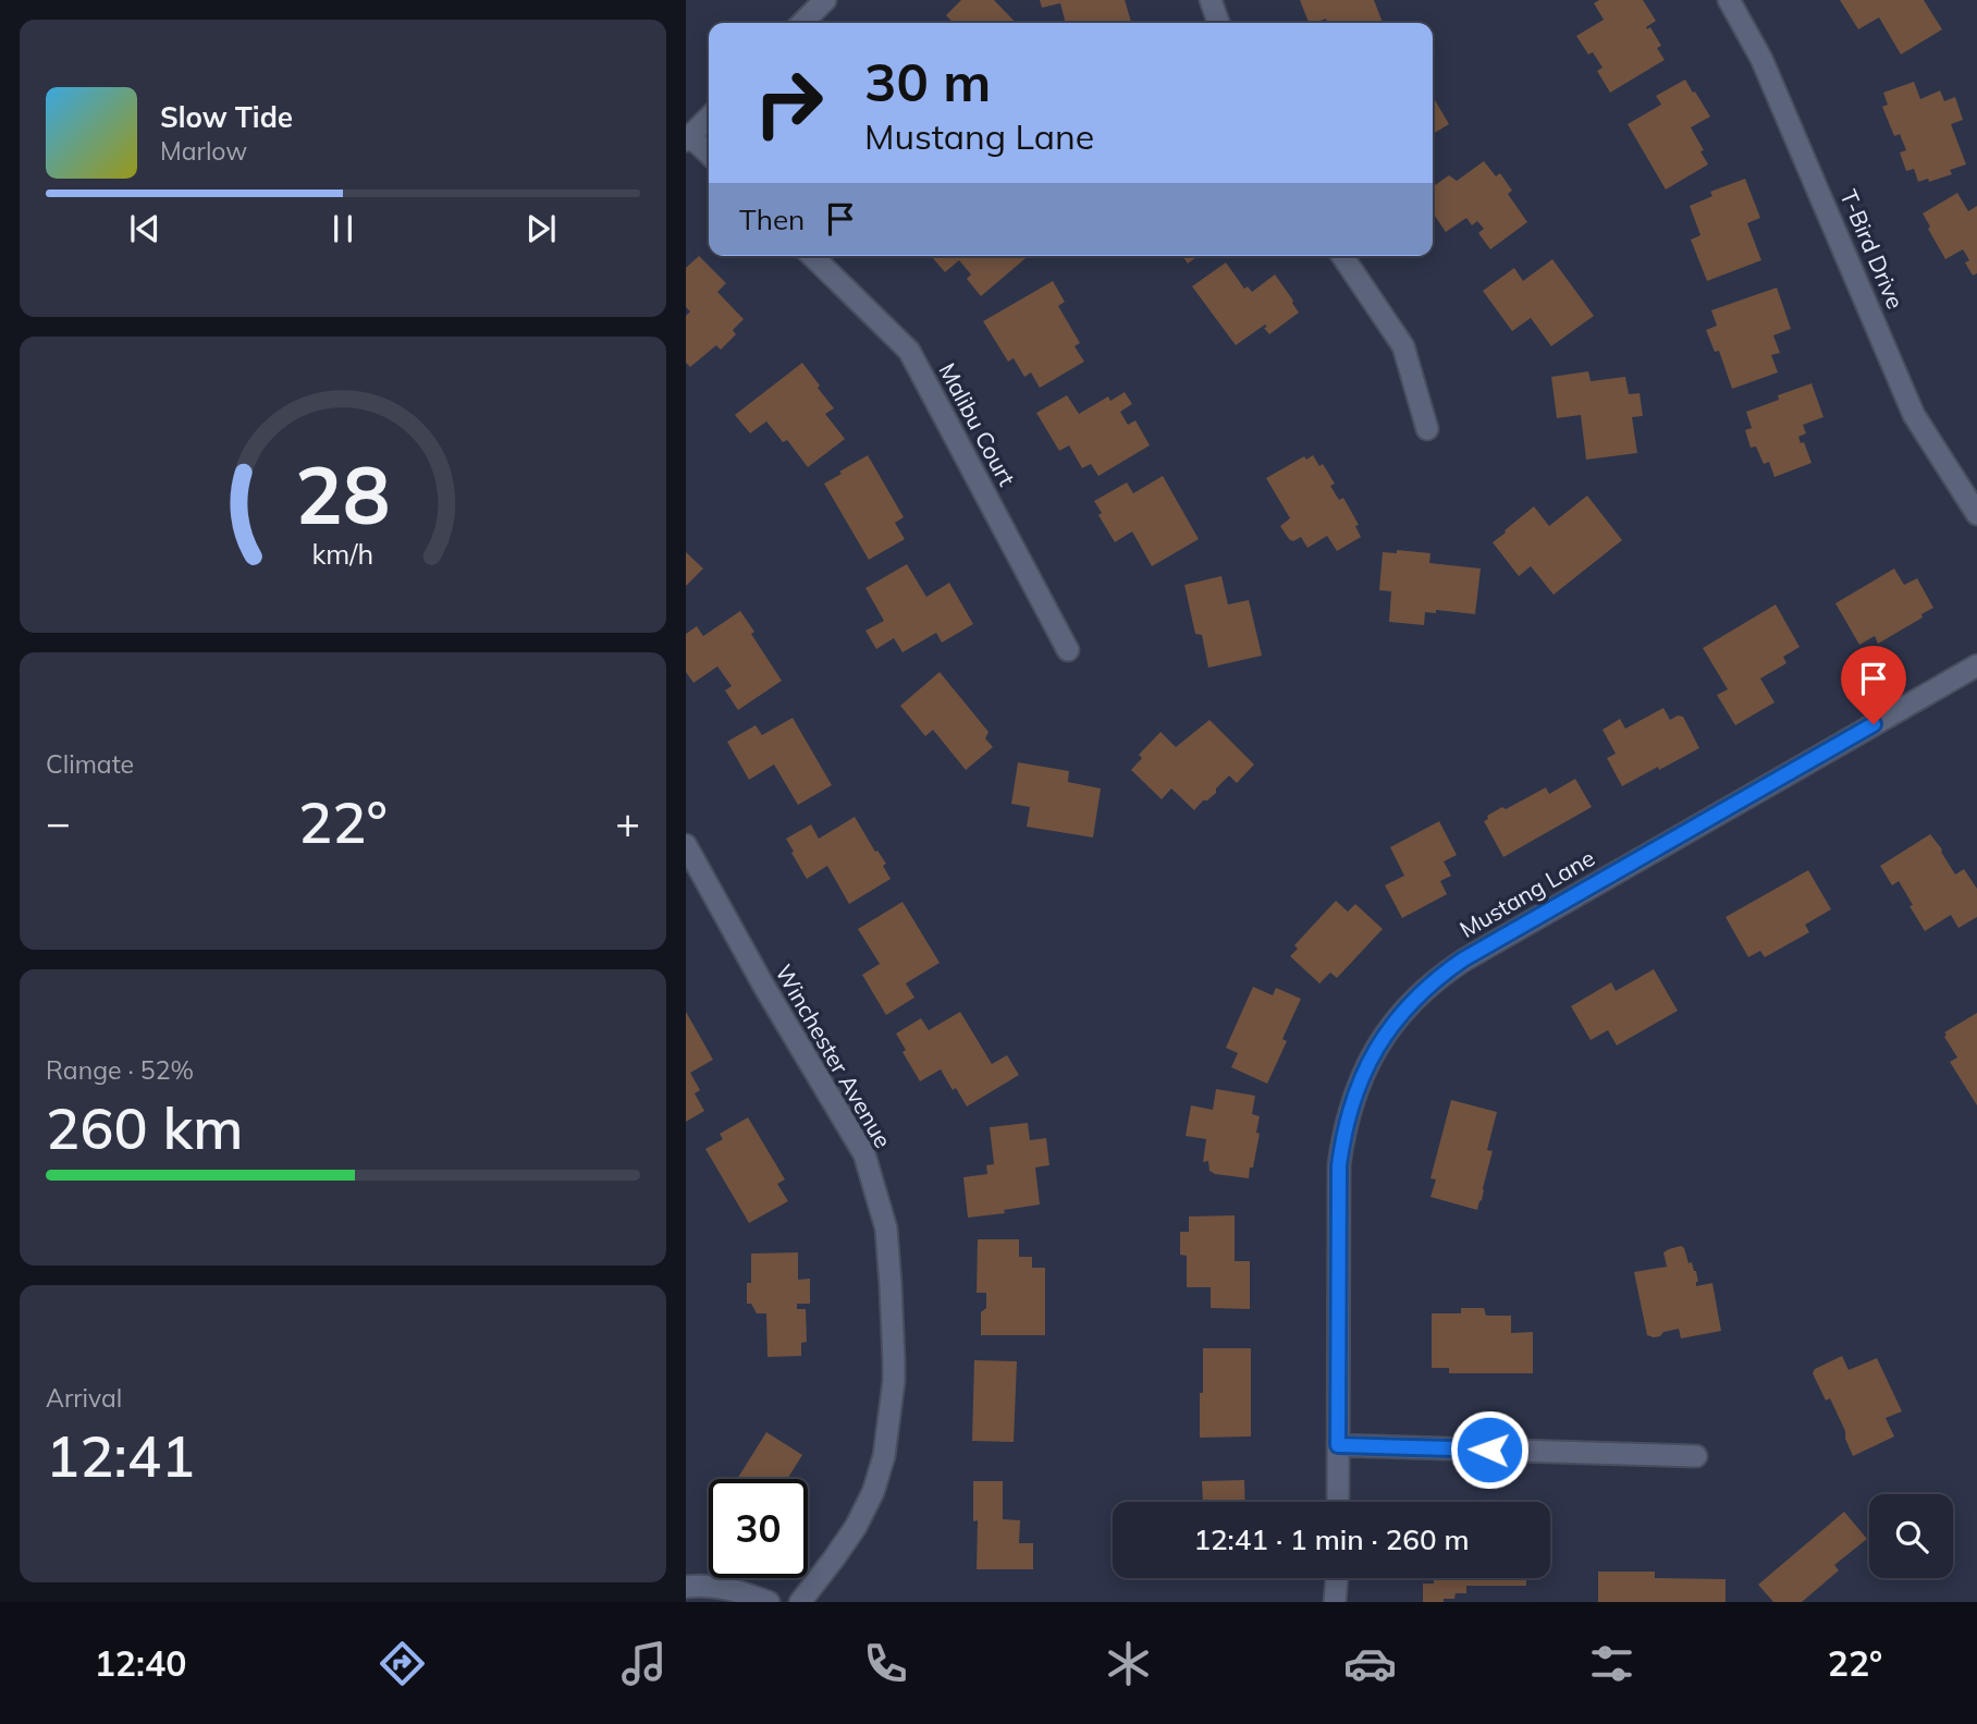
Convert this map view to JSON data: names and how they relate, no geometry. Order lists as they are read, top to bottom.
{
  "streets": {
    "street": [
      "T-Bird Drive",
      "Malibu Court",
      "Mustang Lane",
      "Winchester Avenue"
    ]
  },
  "page": {
    "turn": ["30 m", "Mustang Lane"],
    "song": ["Slow Tide", "Marlow"],
    "then": "Then",
    "tile": [
      "Climate",
      ["Range · 52%", "260 km"],
      ["Arrival", "12:41"]
    ],
    "heat": ["−", "22°", "+"],
    "limit": "30",
    "trip": "12:41 · 1 min · 260 m",
    "tabs": ["12:40", "22°"],
    "gauge": ["28", "km/h"]
  }
}
